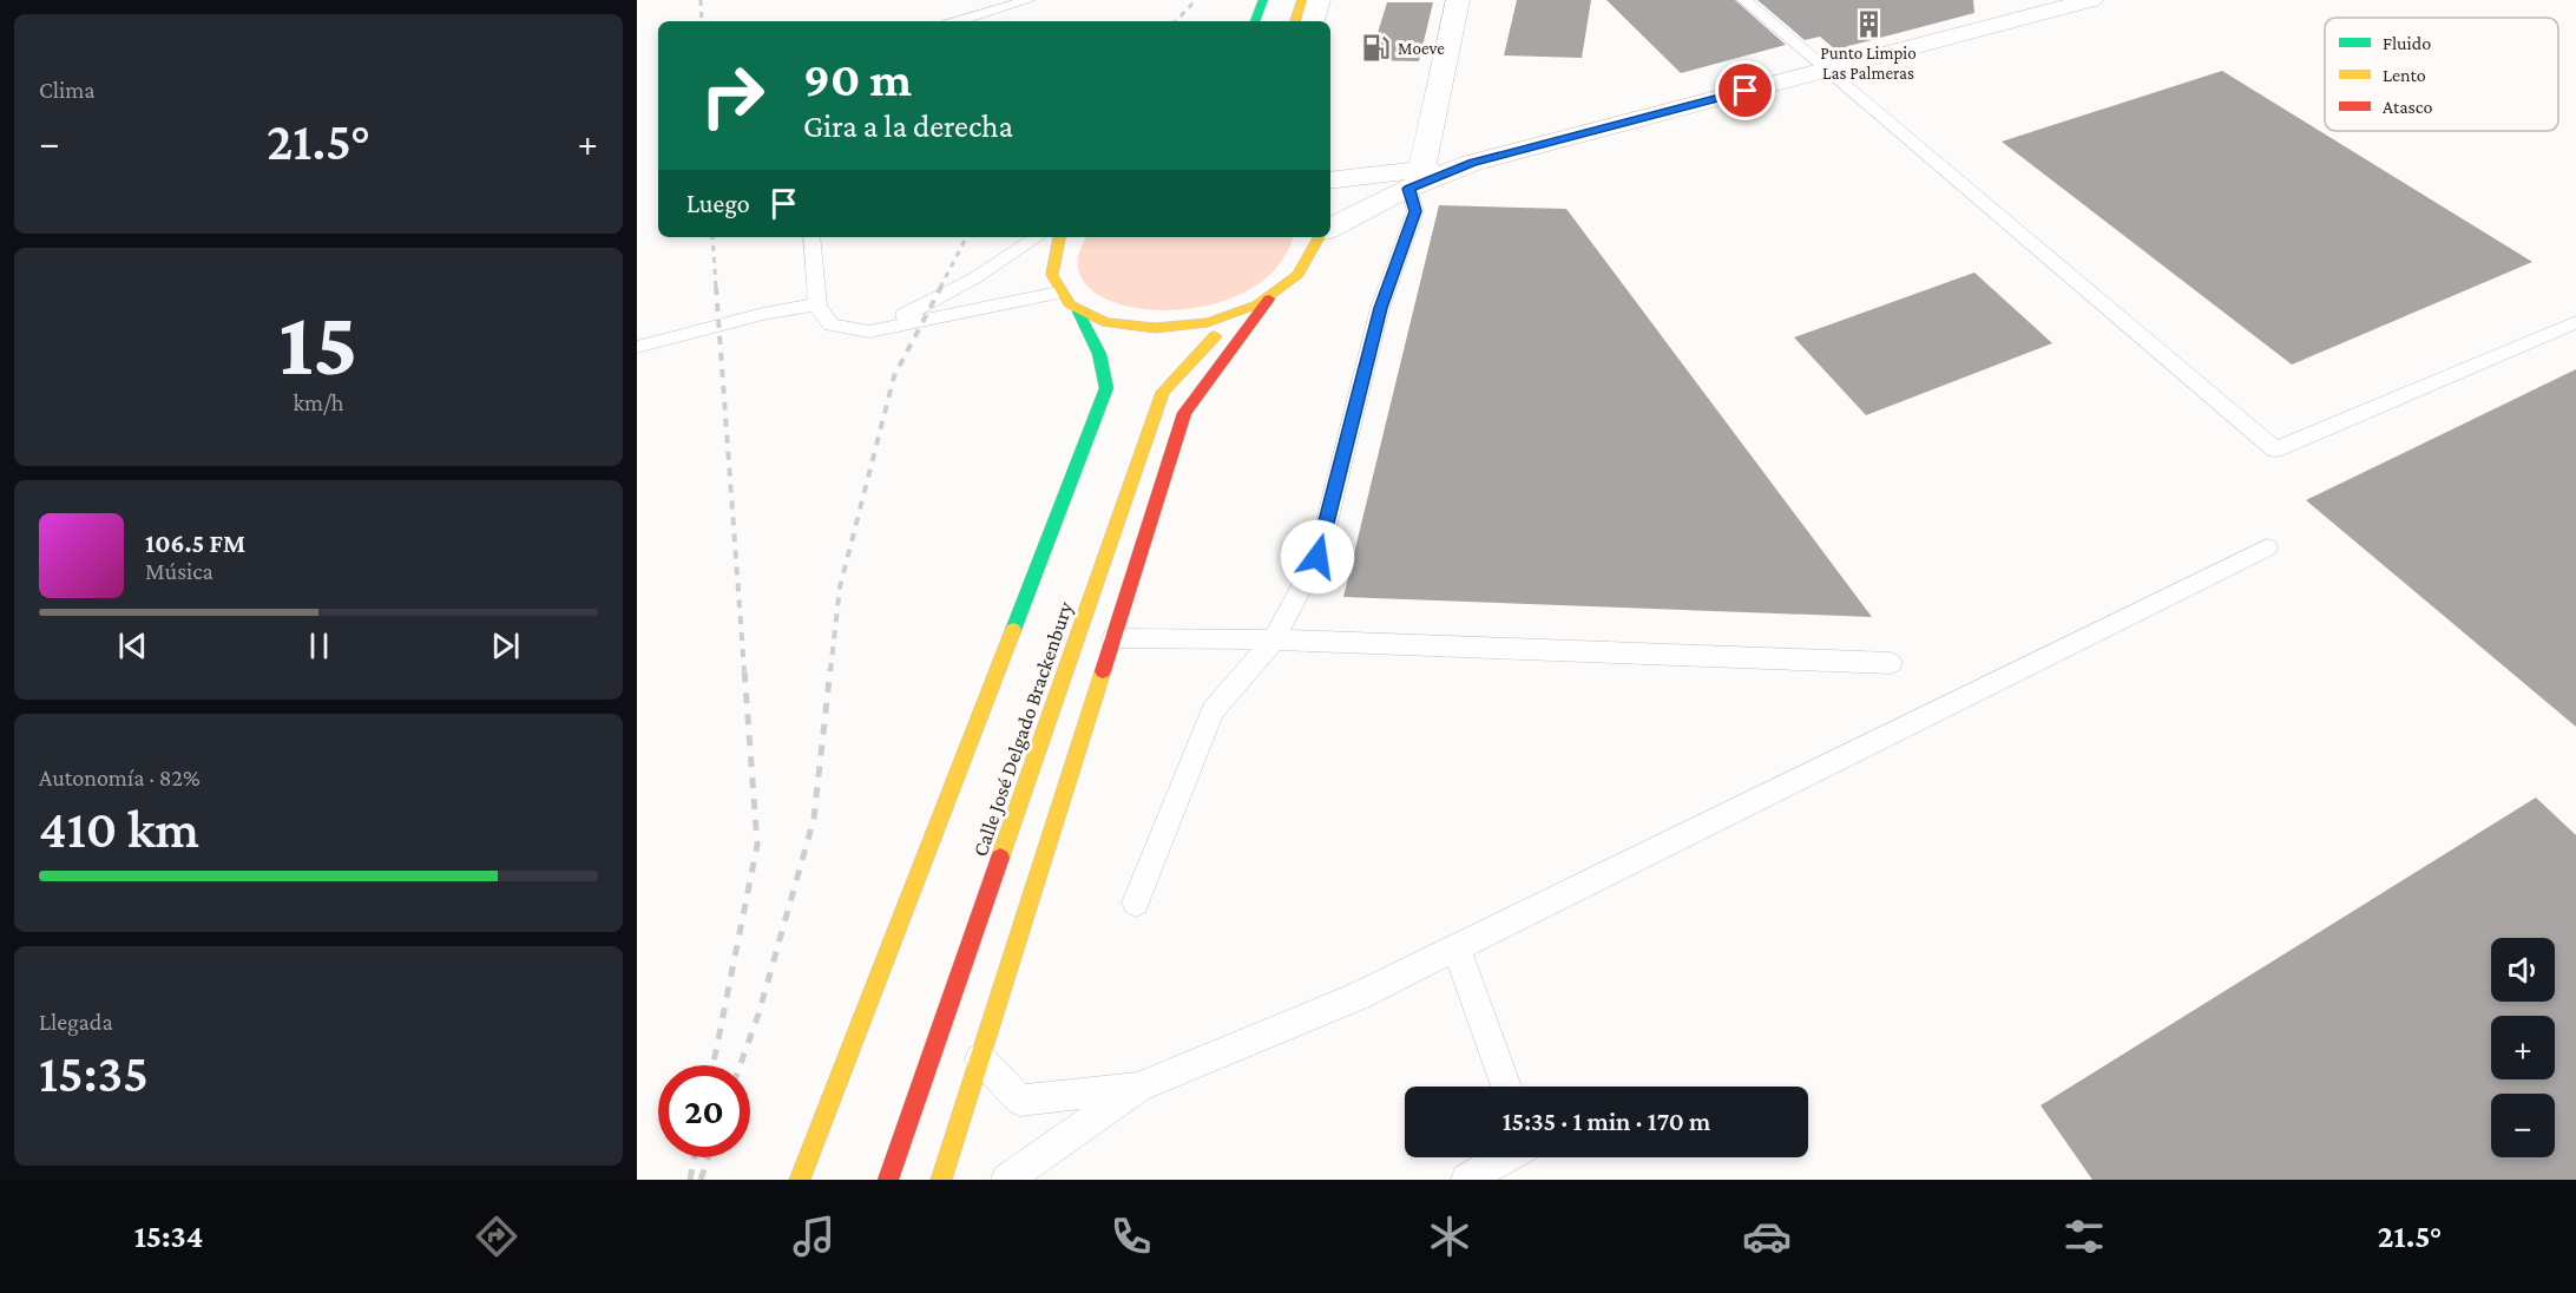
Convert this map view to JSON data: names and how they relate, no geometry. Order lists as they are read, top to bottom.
{
  "streets": {
    "main road": ["Calle José Delgado Brackenbury"]
  },
  "places": {
    "building": ["Punto Limpio Las Palmeras"],
    "fuel station": ["Moeve"]
  },
  "legend": ["Fluido", "Lento", "Atasco"],
  "page": {
    "tile": [
      "Clima",
      ["15", "km/h"],
      ["Autonomía · 82%", "410 km"],
      ["Llegada", "15:35"]
    ],
    "turn": ["90 m", "Gira a la derecha"],
    "heat": ["−", "21.5°", "+"],
    "then": "Luego",
    "song": ["106.5 FM", "Música"],
    "map_buttons": ["+", "−"],
    "limit": "20",
    "trip": "15:35 · 1 min · 170 m",
    "tabs": ["15:34", "21.5°"]
  }
}
